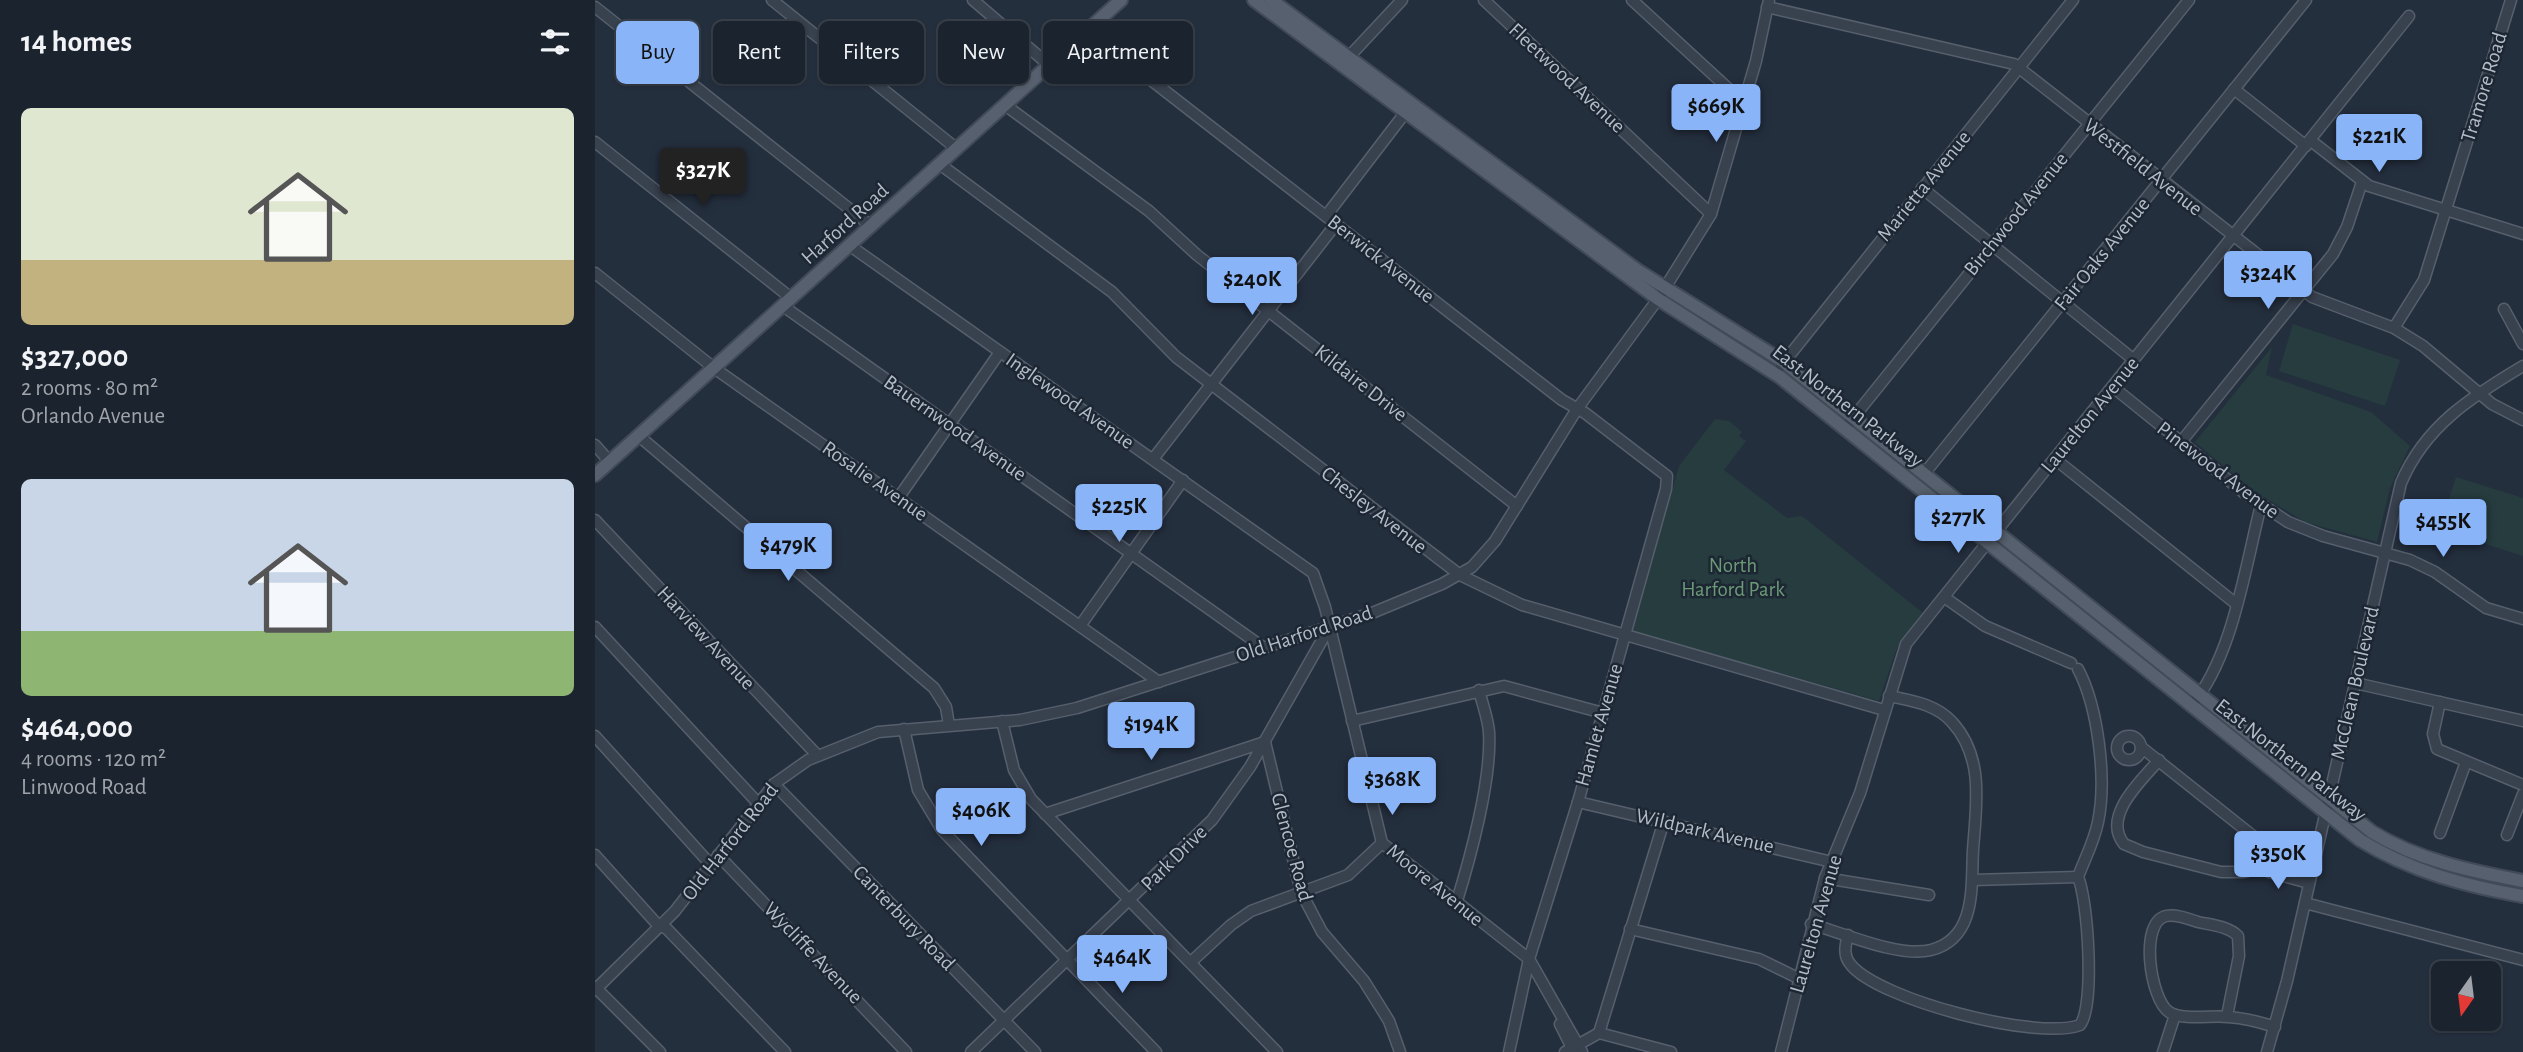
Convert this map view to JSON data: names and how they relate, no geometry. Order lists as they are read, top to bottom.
{
  "streets": {
    "main road": ["Harford Road", "East Northern Parkway"],
    "street": [
      "Fleetwood Avenue",
      "Tramore Road",
      "Westfield Avenue",
      "Marietta Avenue",
      "Birchwood Avenue",
      "Fair Oaks Avenue",
      "Berwick Avenue",
      "Kildaire Drive",
      "Inglewood Avenue",
      "Laurelton Avenue",
      "Bauernwood Avenue",
      "Pinewood Avenue",
      "Rosalie Avenue",
      "Chesley Avenue",
      "Old Harford Road",
      "Harview Avenue",
      "McClean Boulevard",
      "Hamlet Avenue",
      "Wildpark Avenue",
      "Glencoe Road",
      "Park Drive",
      "Moore Avenue",
      "Canterbury Road",
      "Wycliffe Avenue"
    ]
  },
  "crossings": [
    ["Fleetwood Avenue", "Old Harford Road"],
    ["Tramore Road", "Westfield Avenue"],
    ["Westfield Avenue", "Marietta Avenue"],
    ["Westfield Avenue", "Birchwood Avenue"],
    ["Westfield Avenue", "Fair Oaks Avenue"],
    ["Westfield Avenue", "Laurelton Avenue"],
    ["Westfield Avenue", "Old Harford Road"],
    ["Westfield Avenue", "McClean Boulevard"],
    ["Marietta Avenue", "East Northern Parkway"],
    ["Birchwood Avenue", "East Northern Parkway"],
    ["Harford Road", "Kildaire Drive"],
    ["Harford Road", "Inglewood Avenue"],
    ["Harford Road", "Bauernwood Avenue"],
    ["Harford Road", "Rosalie Avenue"],
    ["Harford Road", "Chesley Avenue"],
    ["Fair Oaks Avenue", "East Northern Parkway"],
    ["Berwick Avenue", "Old Harford Road"],
    ["Berwick Avenue", "Hamlet Avenue"],
    ["Kildaire Drive", "Old Harford Road"],
    ["Inglewood Avenue", "Old Harford Road"],
    ["Inglewood Avenue", "Park Drive"],
    ["Inglewood Avenue", "Moore Avenue"],
    ["East Northern Parkway", "Laurelton Avenue"],
    ["East Northern Parkway", "Old Harford Road"],
    ["East Northern Parkway", "McClean Boulevard"],
    ["Laurelton Avenue", "Pinewood Avenue"],
    ["Laurelton Avenue", "Chesley Avenue"],
    ["Laurelton Avenue", "Wildpark Avenue"],
    ["Bauernwood Avenue", "Old Harford Road"],
    ["Pinewood Avenue", "McClean Boulevard"],
    ["Rosalie Avenue", "Old Harford Road"],
    ["Chesley Avenue", "Old Harford Road"],
    ["Chesley Avenue", "Hamlet Avenue"],
    ["Old Harford Road", "Harview Avenue"],
    ["Old Harford Road", "Park Drive"],
    ["Old Harford Road", "Moore Avenue"],
    ["Old Harford Road", "Canterbury Road"],
    ["Old Harford Road", "Wycliffe Avenue"],
    ["Hamlet Avenue", "Wildpark Avenue"],
    ["Hamlet Avenue", "Moore Avenue"],
    ["Glencoe Road", "Park Drive"],
    ["Park Drive", "Moore Avenue"],
    ["Park Drive", "Canterbury Road"]
  ],
  "parks": ["North Harford Park"],
  "north": "bottom",
  "page": {
    "heading": "14 homes",
    "chip": [
      "Buy",
      "Rent",
      "Filters",
      "New",
      "Apartment"
    ],
    "list": [
      {
        "name": "$327,000",
        "note": "2 rooms · 80 m² · Orlando Avenue"
      },
      {
        "name": "$464,000",
        "note": "4 rooms · 120 m² · Linwood Road"
      }
    ],
    "price": [
      "$669K",
      "$221K",
      "$327K",
      "$324K",
      "$240K",
      "$225K",
      "$277K",
      "$455K",
      "$479K",
      "$194K",
      "$368K",
      "$406K",
      "$350K",
      "$464K"
    ]
  }
}
